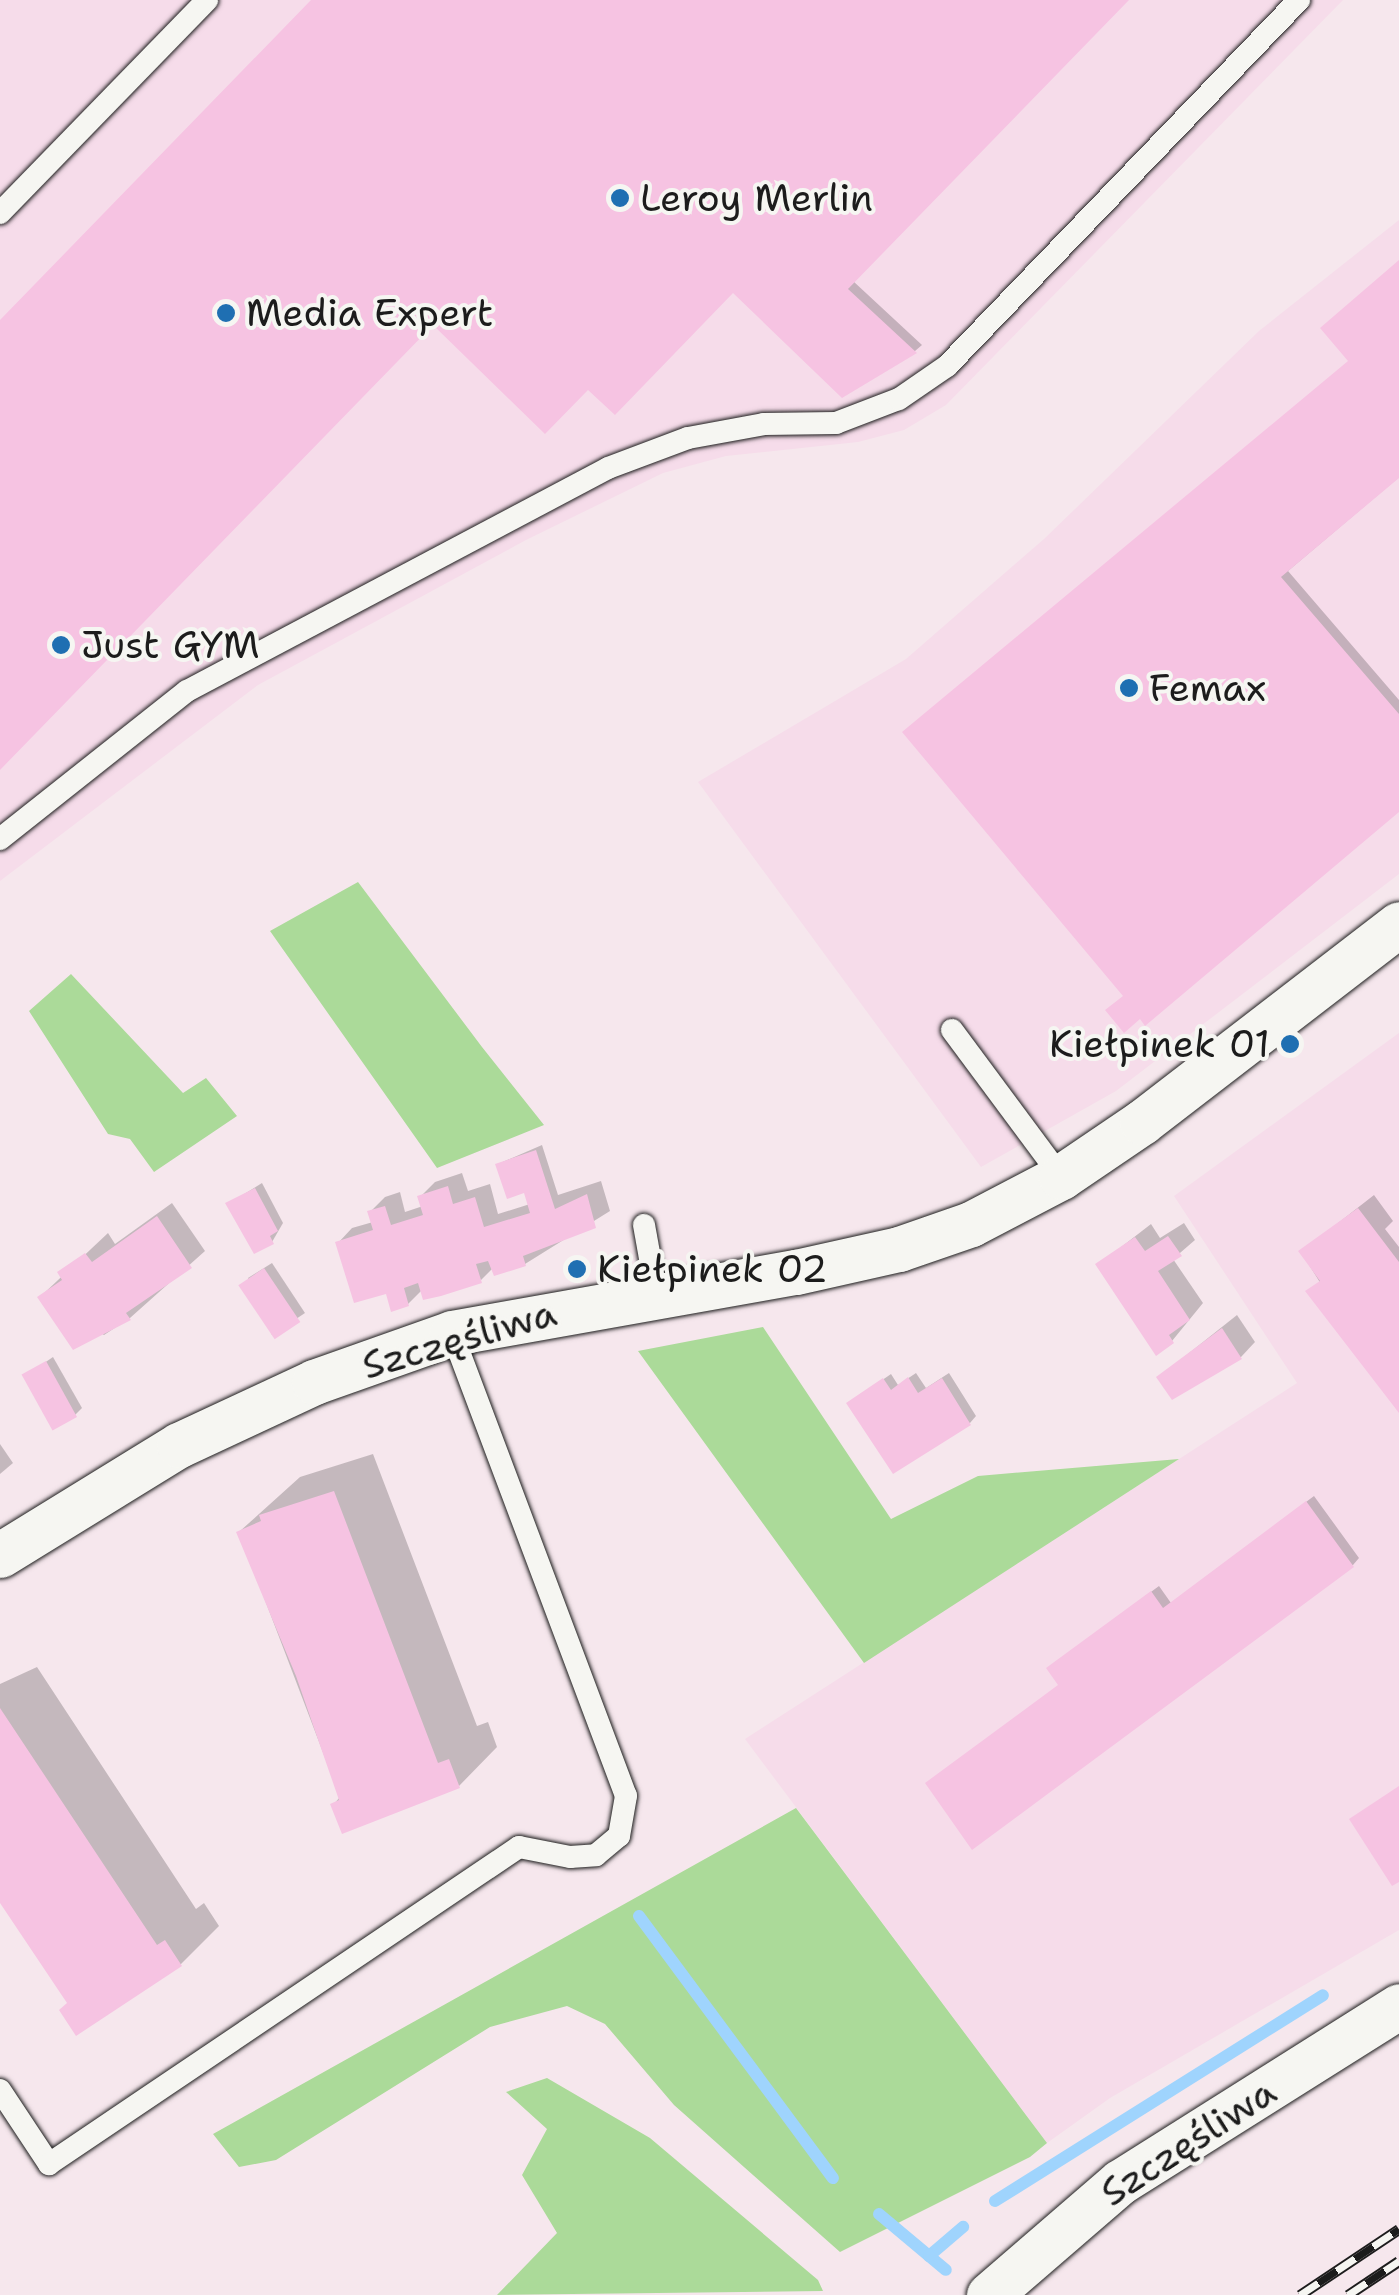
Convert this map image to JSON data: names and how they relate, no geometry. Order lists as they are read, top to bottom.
{
  "streets": {
    "street": ["Szczęśliwa"]
  },
  "places": [
    "Leroy Merlin",
    "Media Expert",
    "Just GYM",
    "Femax",
    "Kiełpinek 01",
    "Kiełpinek 02"
  ]
}
